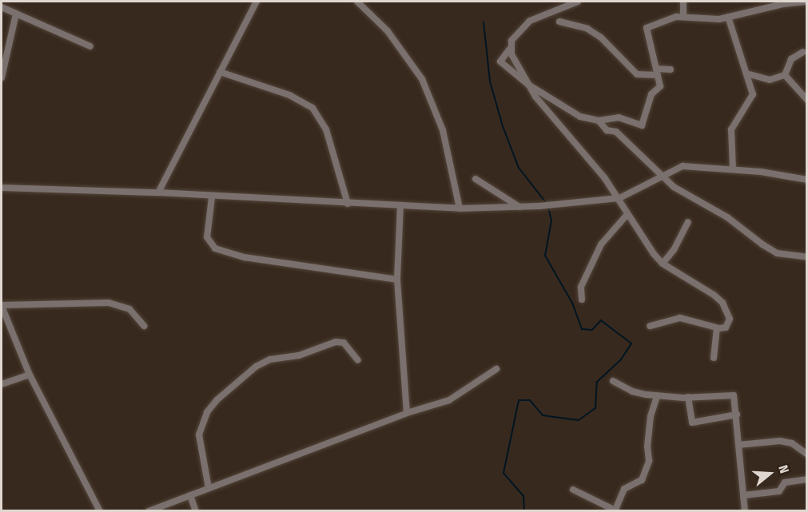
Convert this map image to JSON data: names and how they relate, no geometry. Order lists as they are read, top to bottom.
{
  "north": "right"
}
